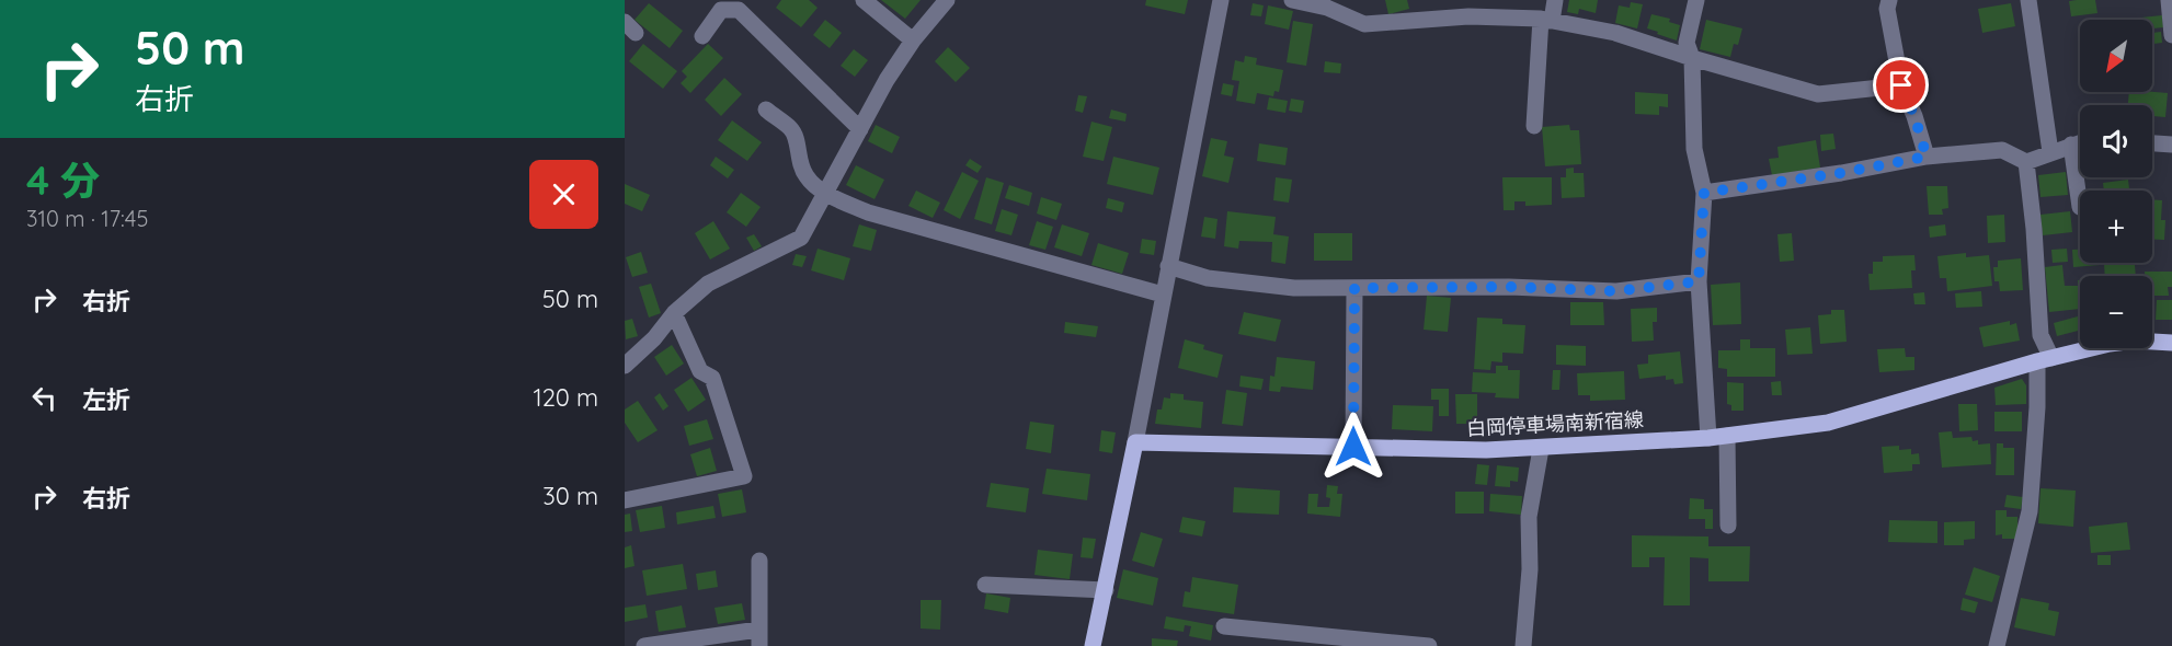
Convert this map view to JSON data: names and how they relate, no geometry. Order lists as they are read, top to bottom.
{
  "streets": {
    "main road": ["白岡停車場南新宿線"]
  },
  "north": "bottom left",
  "page": {
    "turn": ["50 m", "右折"],
    "map_buttons": ["+", "−"],
    "heading": ["4 分", "310 m · 17:45"],
    "list": [
      {
        "name": "右折",
        "value": "50 m"
      },
      {
        "name": "左折",
        "value": "120 m"
      },
      {
        "name": "右折",
        "value": "30 m"
      }
    ]
  }
}
